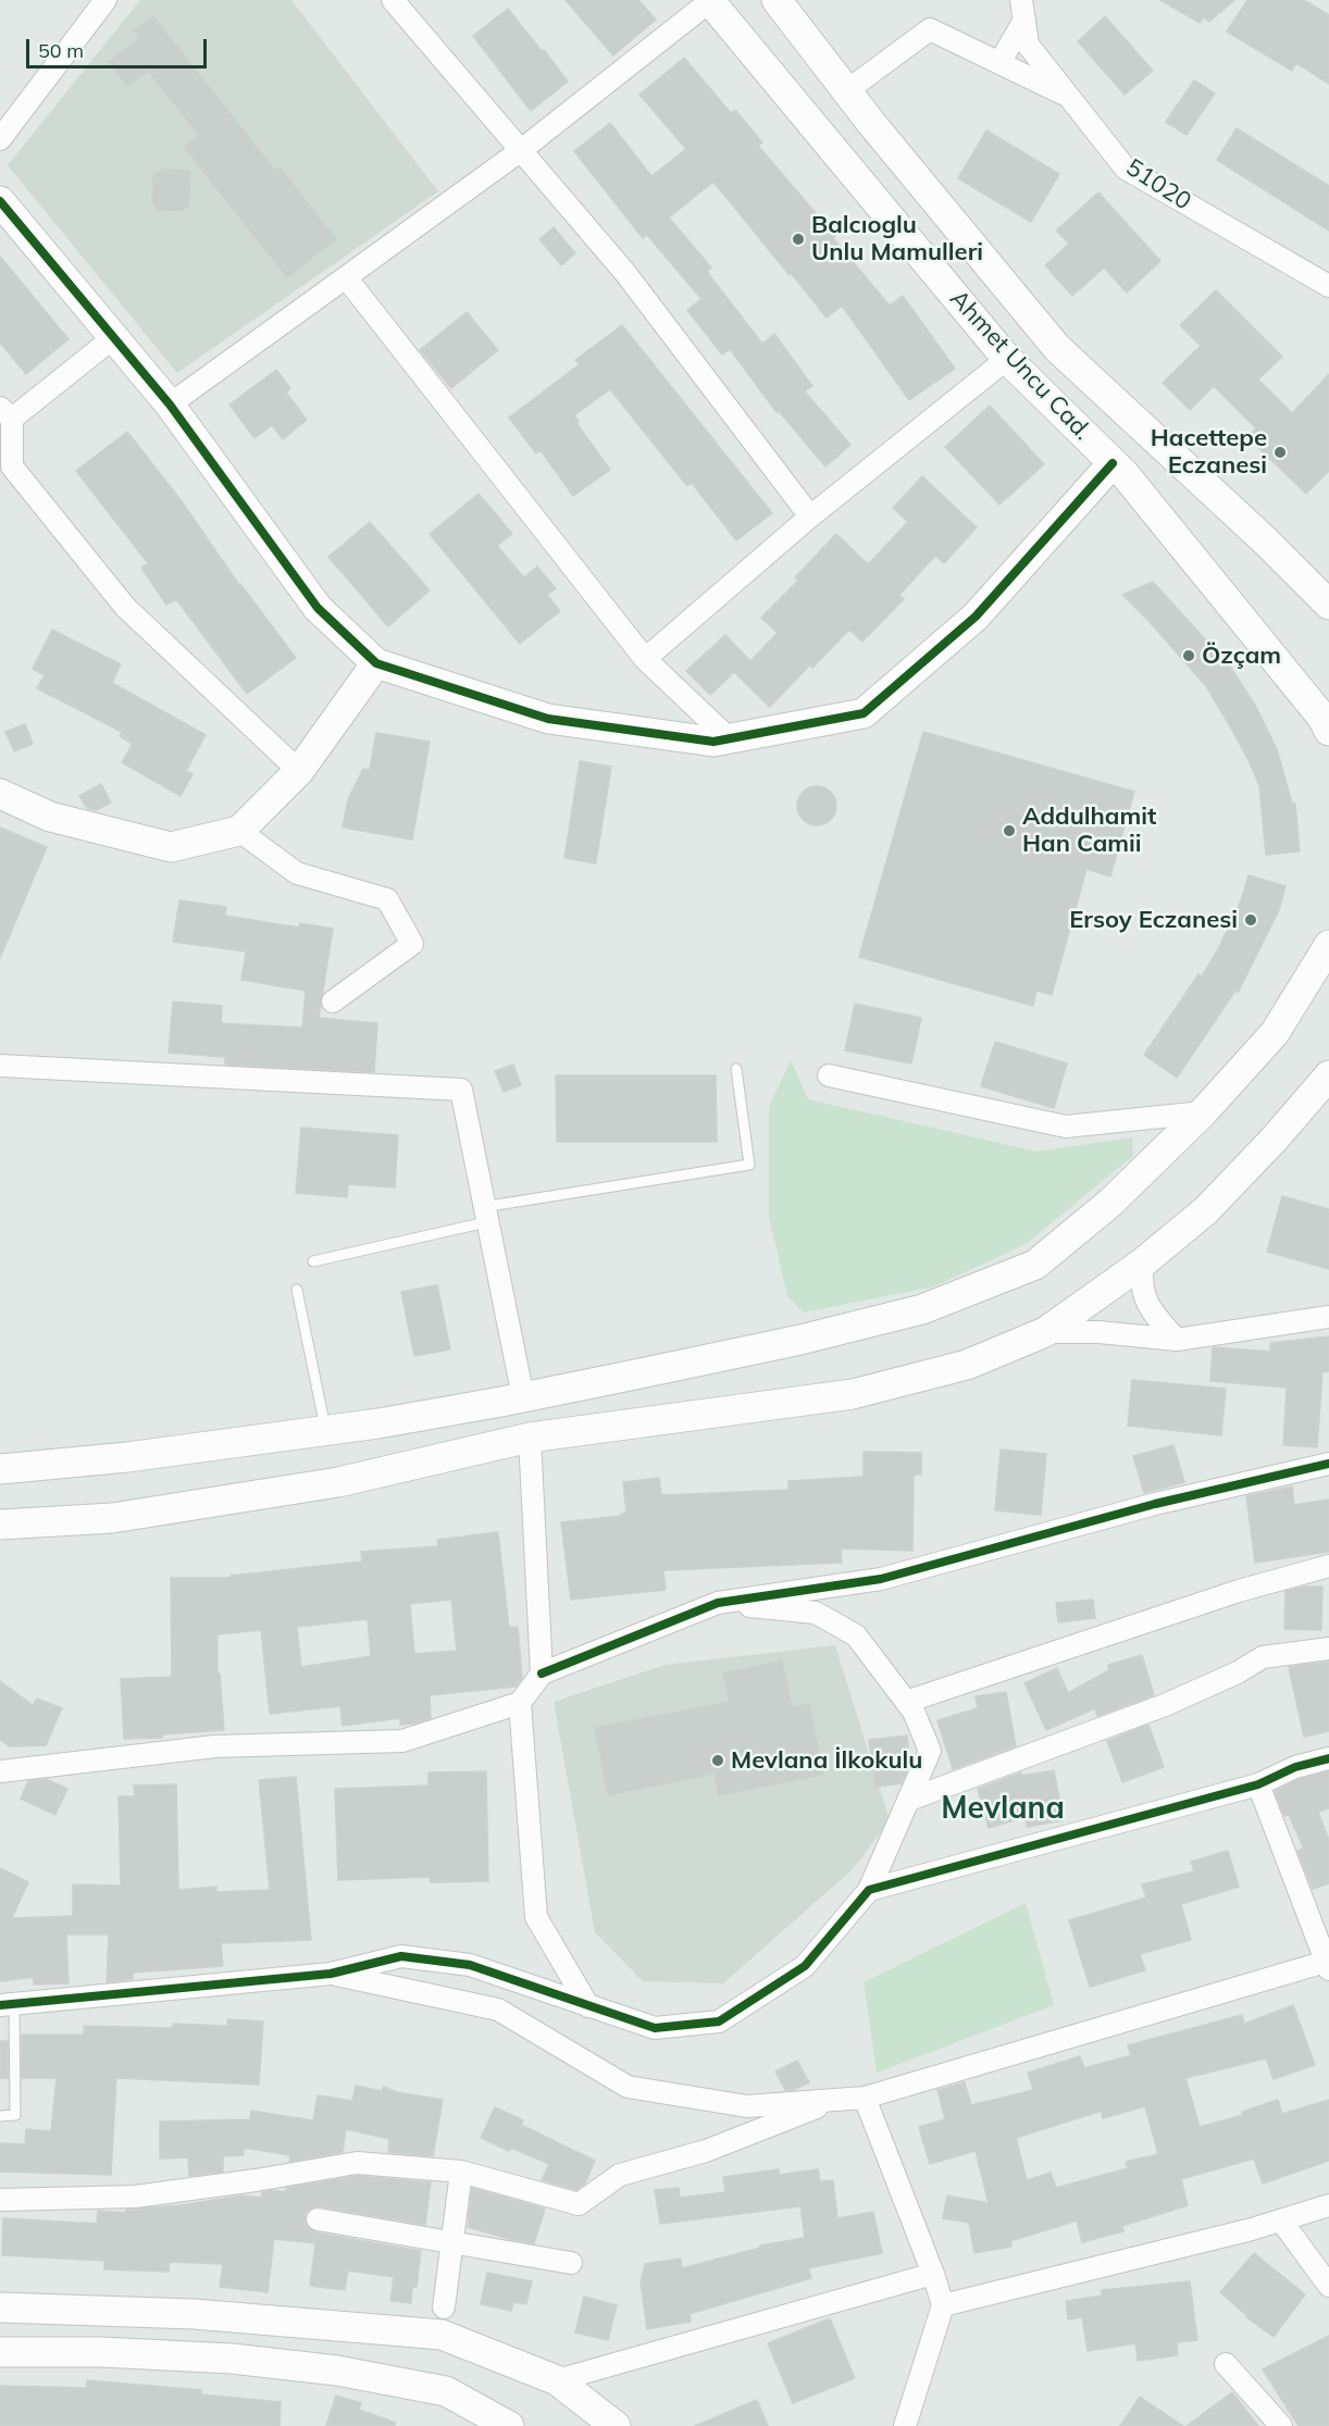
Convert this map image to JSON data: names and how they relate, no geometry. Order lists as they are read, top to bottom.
{
  "streets": {
    "main road": ["Ahmet Uncu Cad."],
    "street": ["51020"]
  },
  "districts": ["Mevlana"],
  "places": [
    "Balcıoglu Unlu Mamulleri",
    "Hacettepe Eczanesi",
    "Özçam",
    "Addulhamit Han Camii",
    "Ersoy Eczanesi",
    "Mevlana İlkokulu"
  ],
  "scale_bar": "50 m"
}
